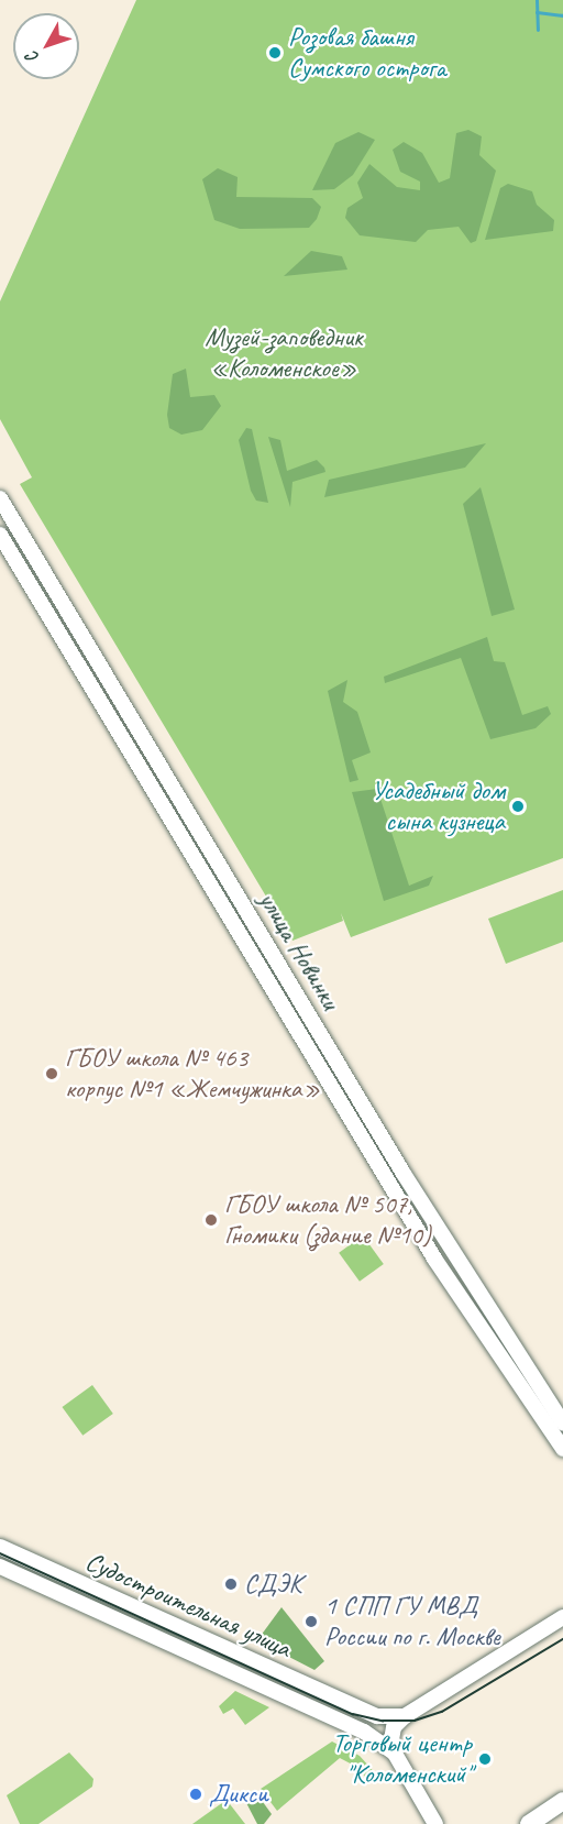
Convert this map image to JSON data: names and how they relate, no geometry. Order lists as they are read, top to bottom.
{
  "streets": {
    "street": ["улица Новинки", "Судостроительная улица"]
  },
  "parks": ["Музей-заповедник «Коломенское»"],
  "places": [
    "Розовая башня Сумского острога",
    "Усадебный дом сына кузнеца",
    "ГБОУ школа № 463 корпус №1 «Жемчужинка»",
    "ГБОУ школа № 507, Гномики (здание №10)",
    "СДЭК",
    "1 СПП ГУ МВД России по г. Москве",
    "Торговый центр \"Коломенский\"",
    "Дикси"
  ],
  "north": "bottom left"
}
